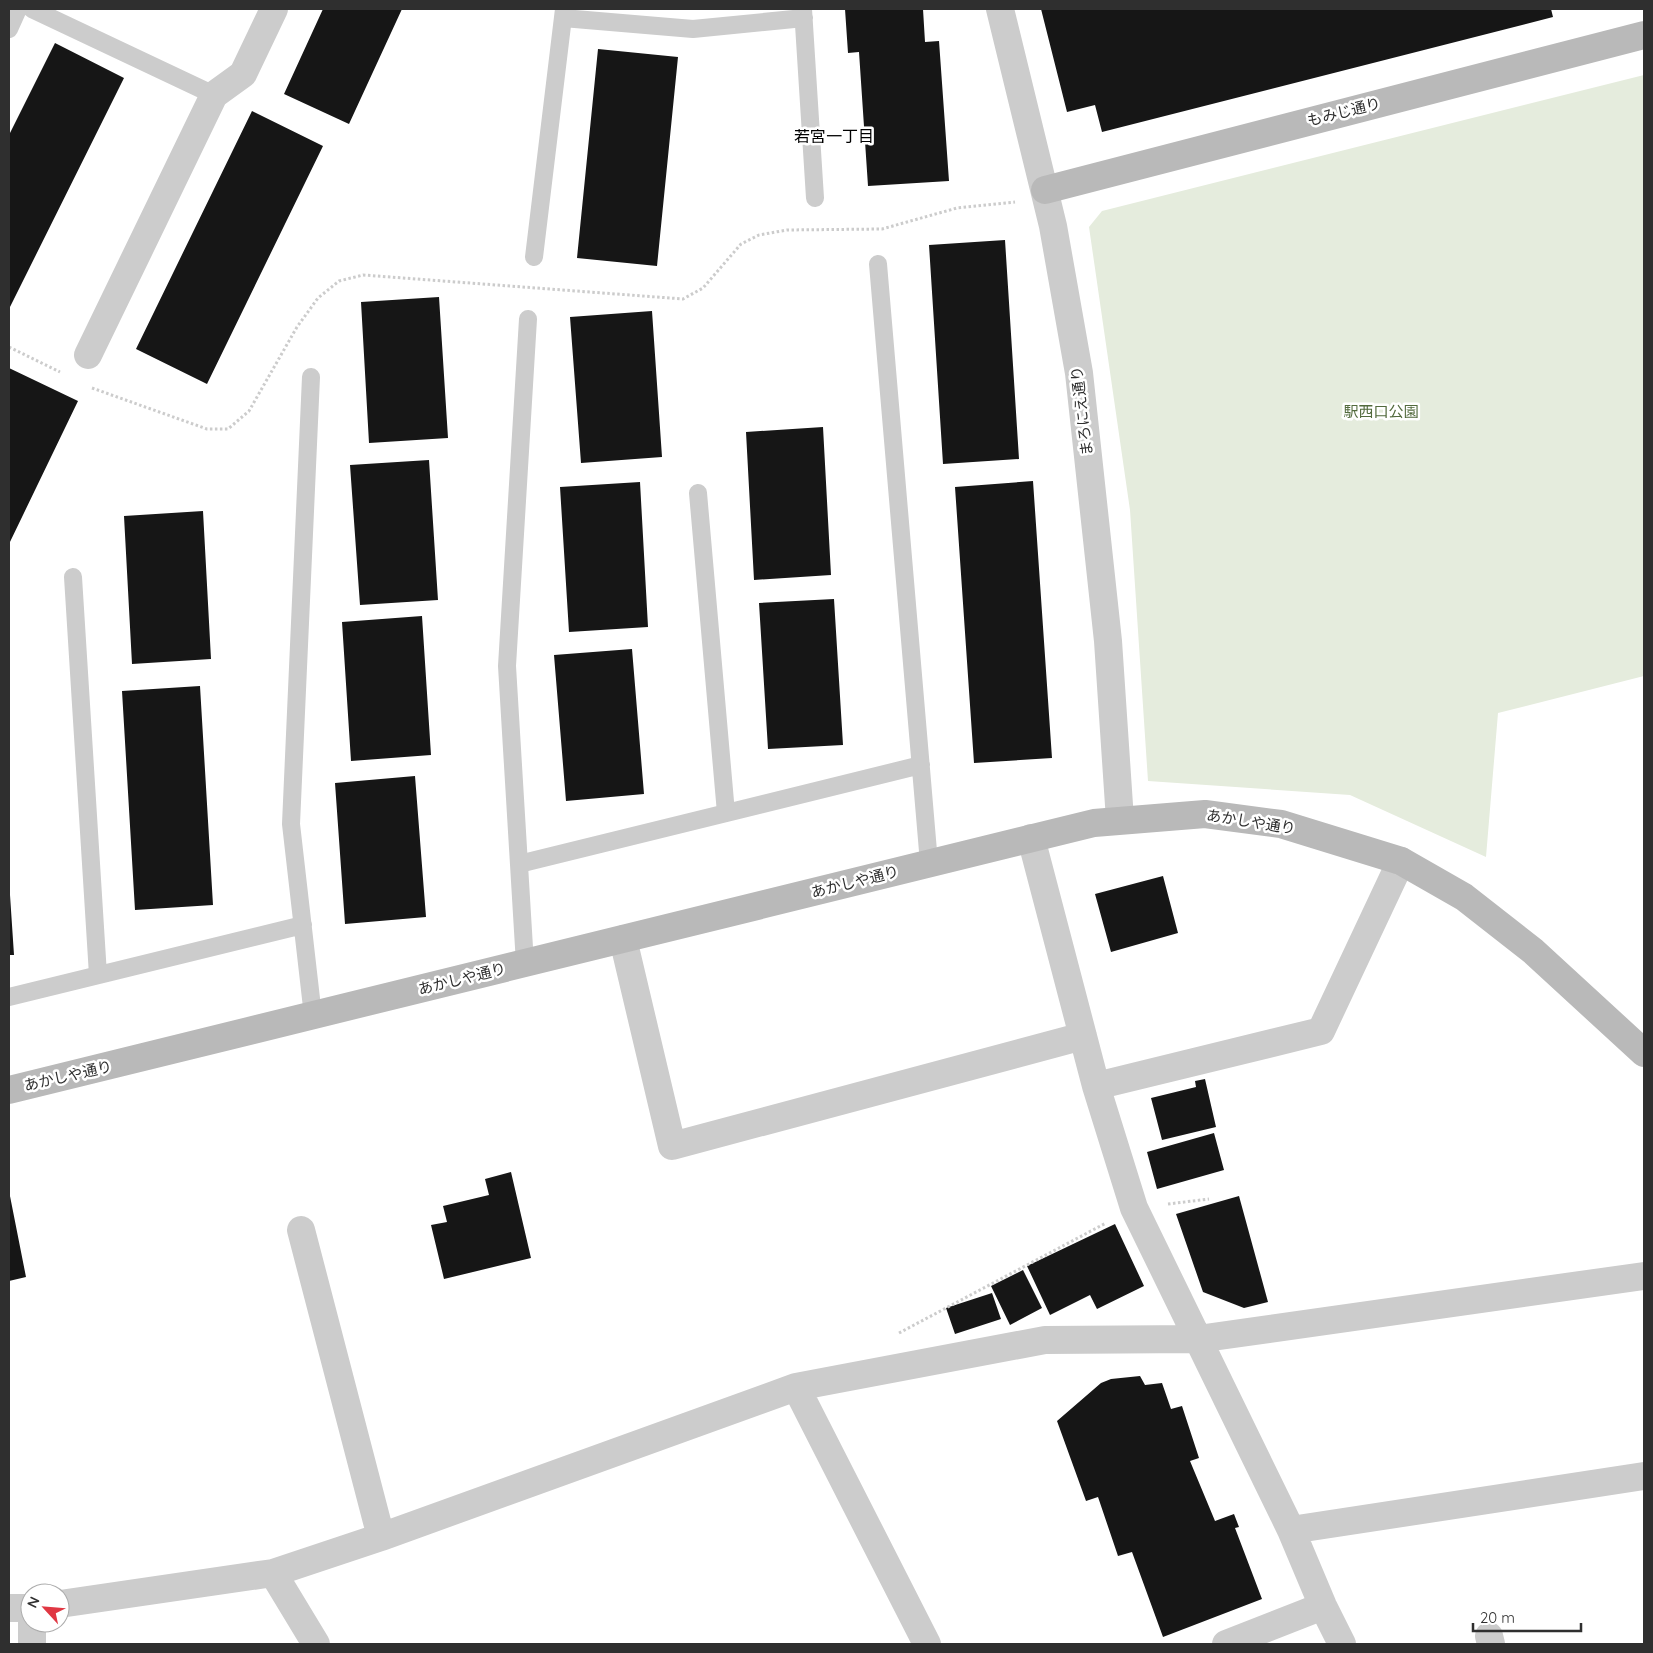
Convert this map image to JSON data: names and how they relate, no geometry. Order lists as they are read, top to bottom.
{
  "streets": {
    "street": ["もみじ通り", "まろにえ通り", "あかしや通り"]
  },
  "crossings": [
    ["もみじ通り", "まろにえ通り"],
    ["まろにえ通り", "あかしや通り"]
  ],
  "districts": ["若宮一丁目"],
  "parks": ["駅西口公園"],
  "scale_bar": "20 m",
  "north": "top left"
}
